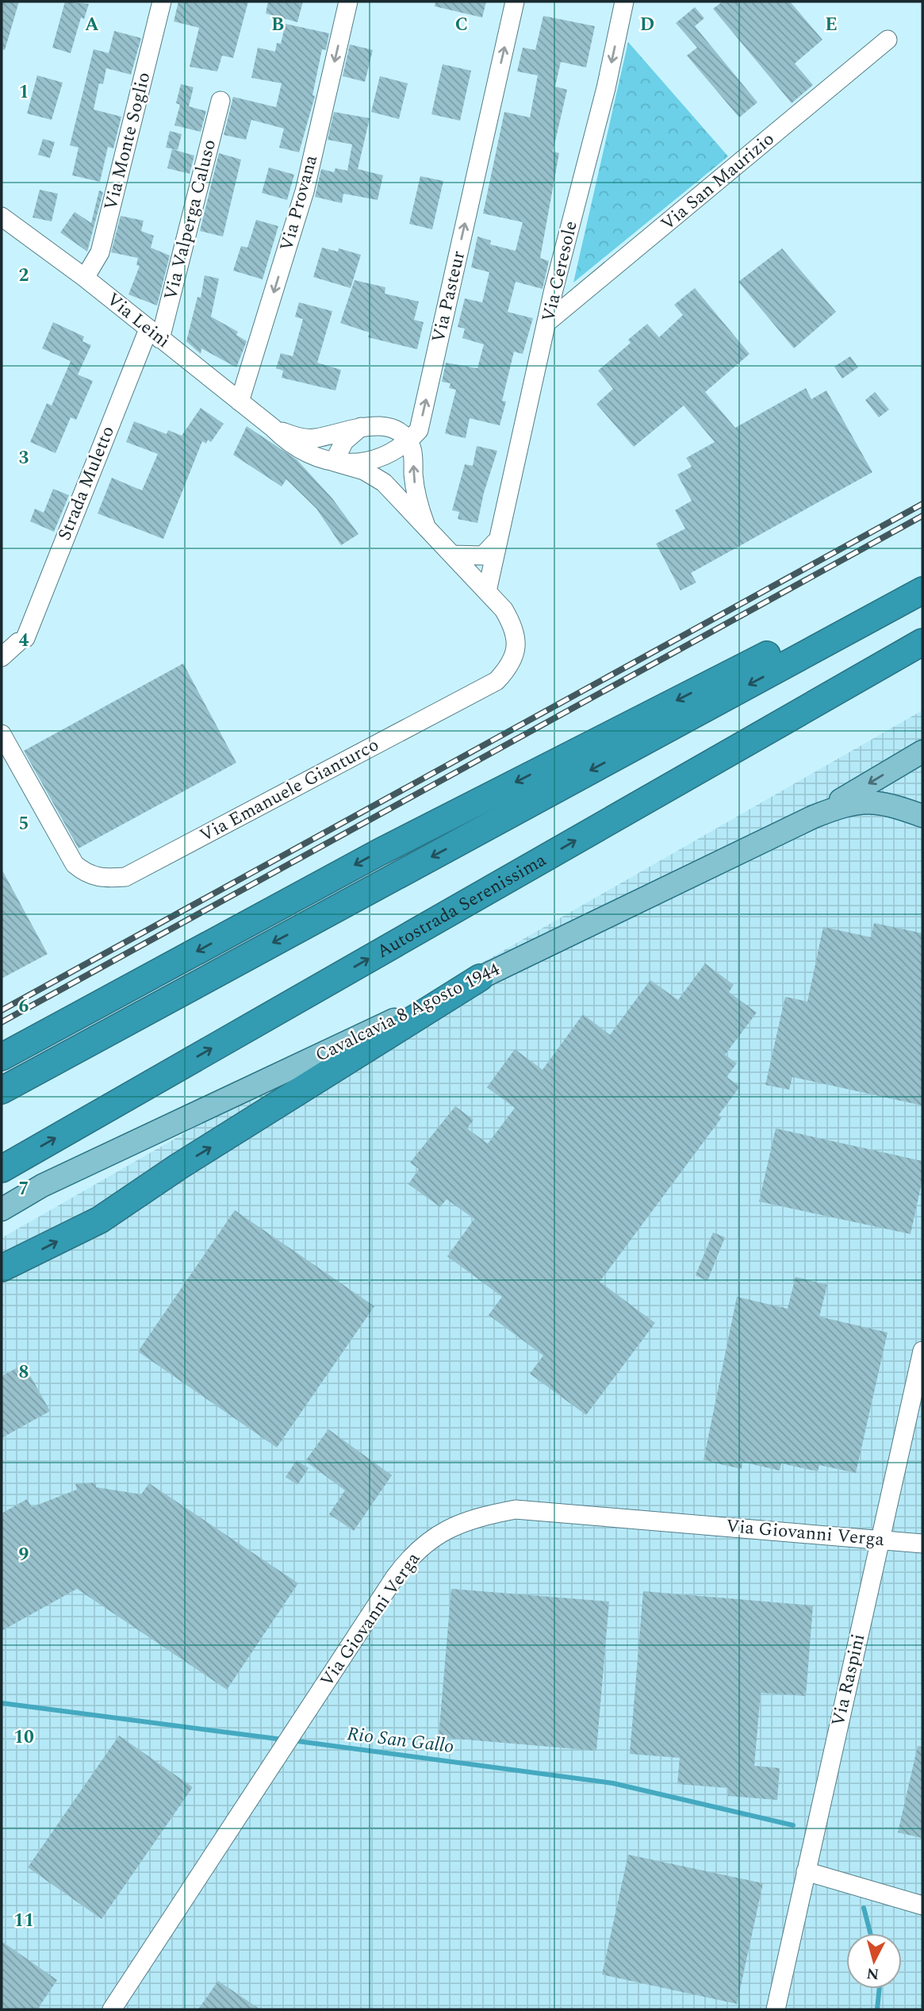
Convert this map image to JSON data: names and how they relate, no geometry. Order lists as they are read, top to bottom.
{
  "streets": {
    "highway": ["Autostrada Serenissima"],
    "main road": ["Cavalcavia 8 Agosto 1944"],
    "street": [
      "Via Monte Soglio",
      "Via San Maurizio",
      "Via Provana",
      "Via Valperga Caluso",
      "Via Ceresole",
      "Via Pasteur",
      "Via Leinì",
      "Strada Muletto",
      "Via Emanuele Gianturco",
      "Via Giovanni Verga",
      "Via Raspini"
    ]
  },
  "crossings": [
    ["Via Monte Soglio", "Via Leinì"],
    ["Via San Maurizio", "Via Ceresole"],
    ["Via Provana", "Via Leinì"],
    ["Via Valperga Caluso", "Via Leinì"],
    ["Via Valperga Caluso", "Strada Muletto"],
    ["Via Ceresole", "Via Emanuele Gianturco"],
    ["Via Leinì", "Strada Muletto"],
    ["Via Giovanni Verga", "Via Raspini"]
  ],
  "one_way": ["Via Provana", "Via Ceresole", "Via Pasteur"],
  "water": ["Rio San Gallo"],
  "north": "bottom",
  "grid": {
    "columns": [
      "A",
      "B",
      "C",
      "D",
      "E"
    ],
    "rows": [
      "1",
      "2",
      "3",
      "4",
      "5",
      "6",
      "7",
      "8",
      "9",
      "10",
      "11"
    ]
  }
}
